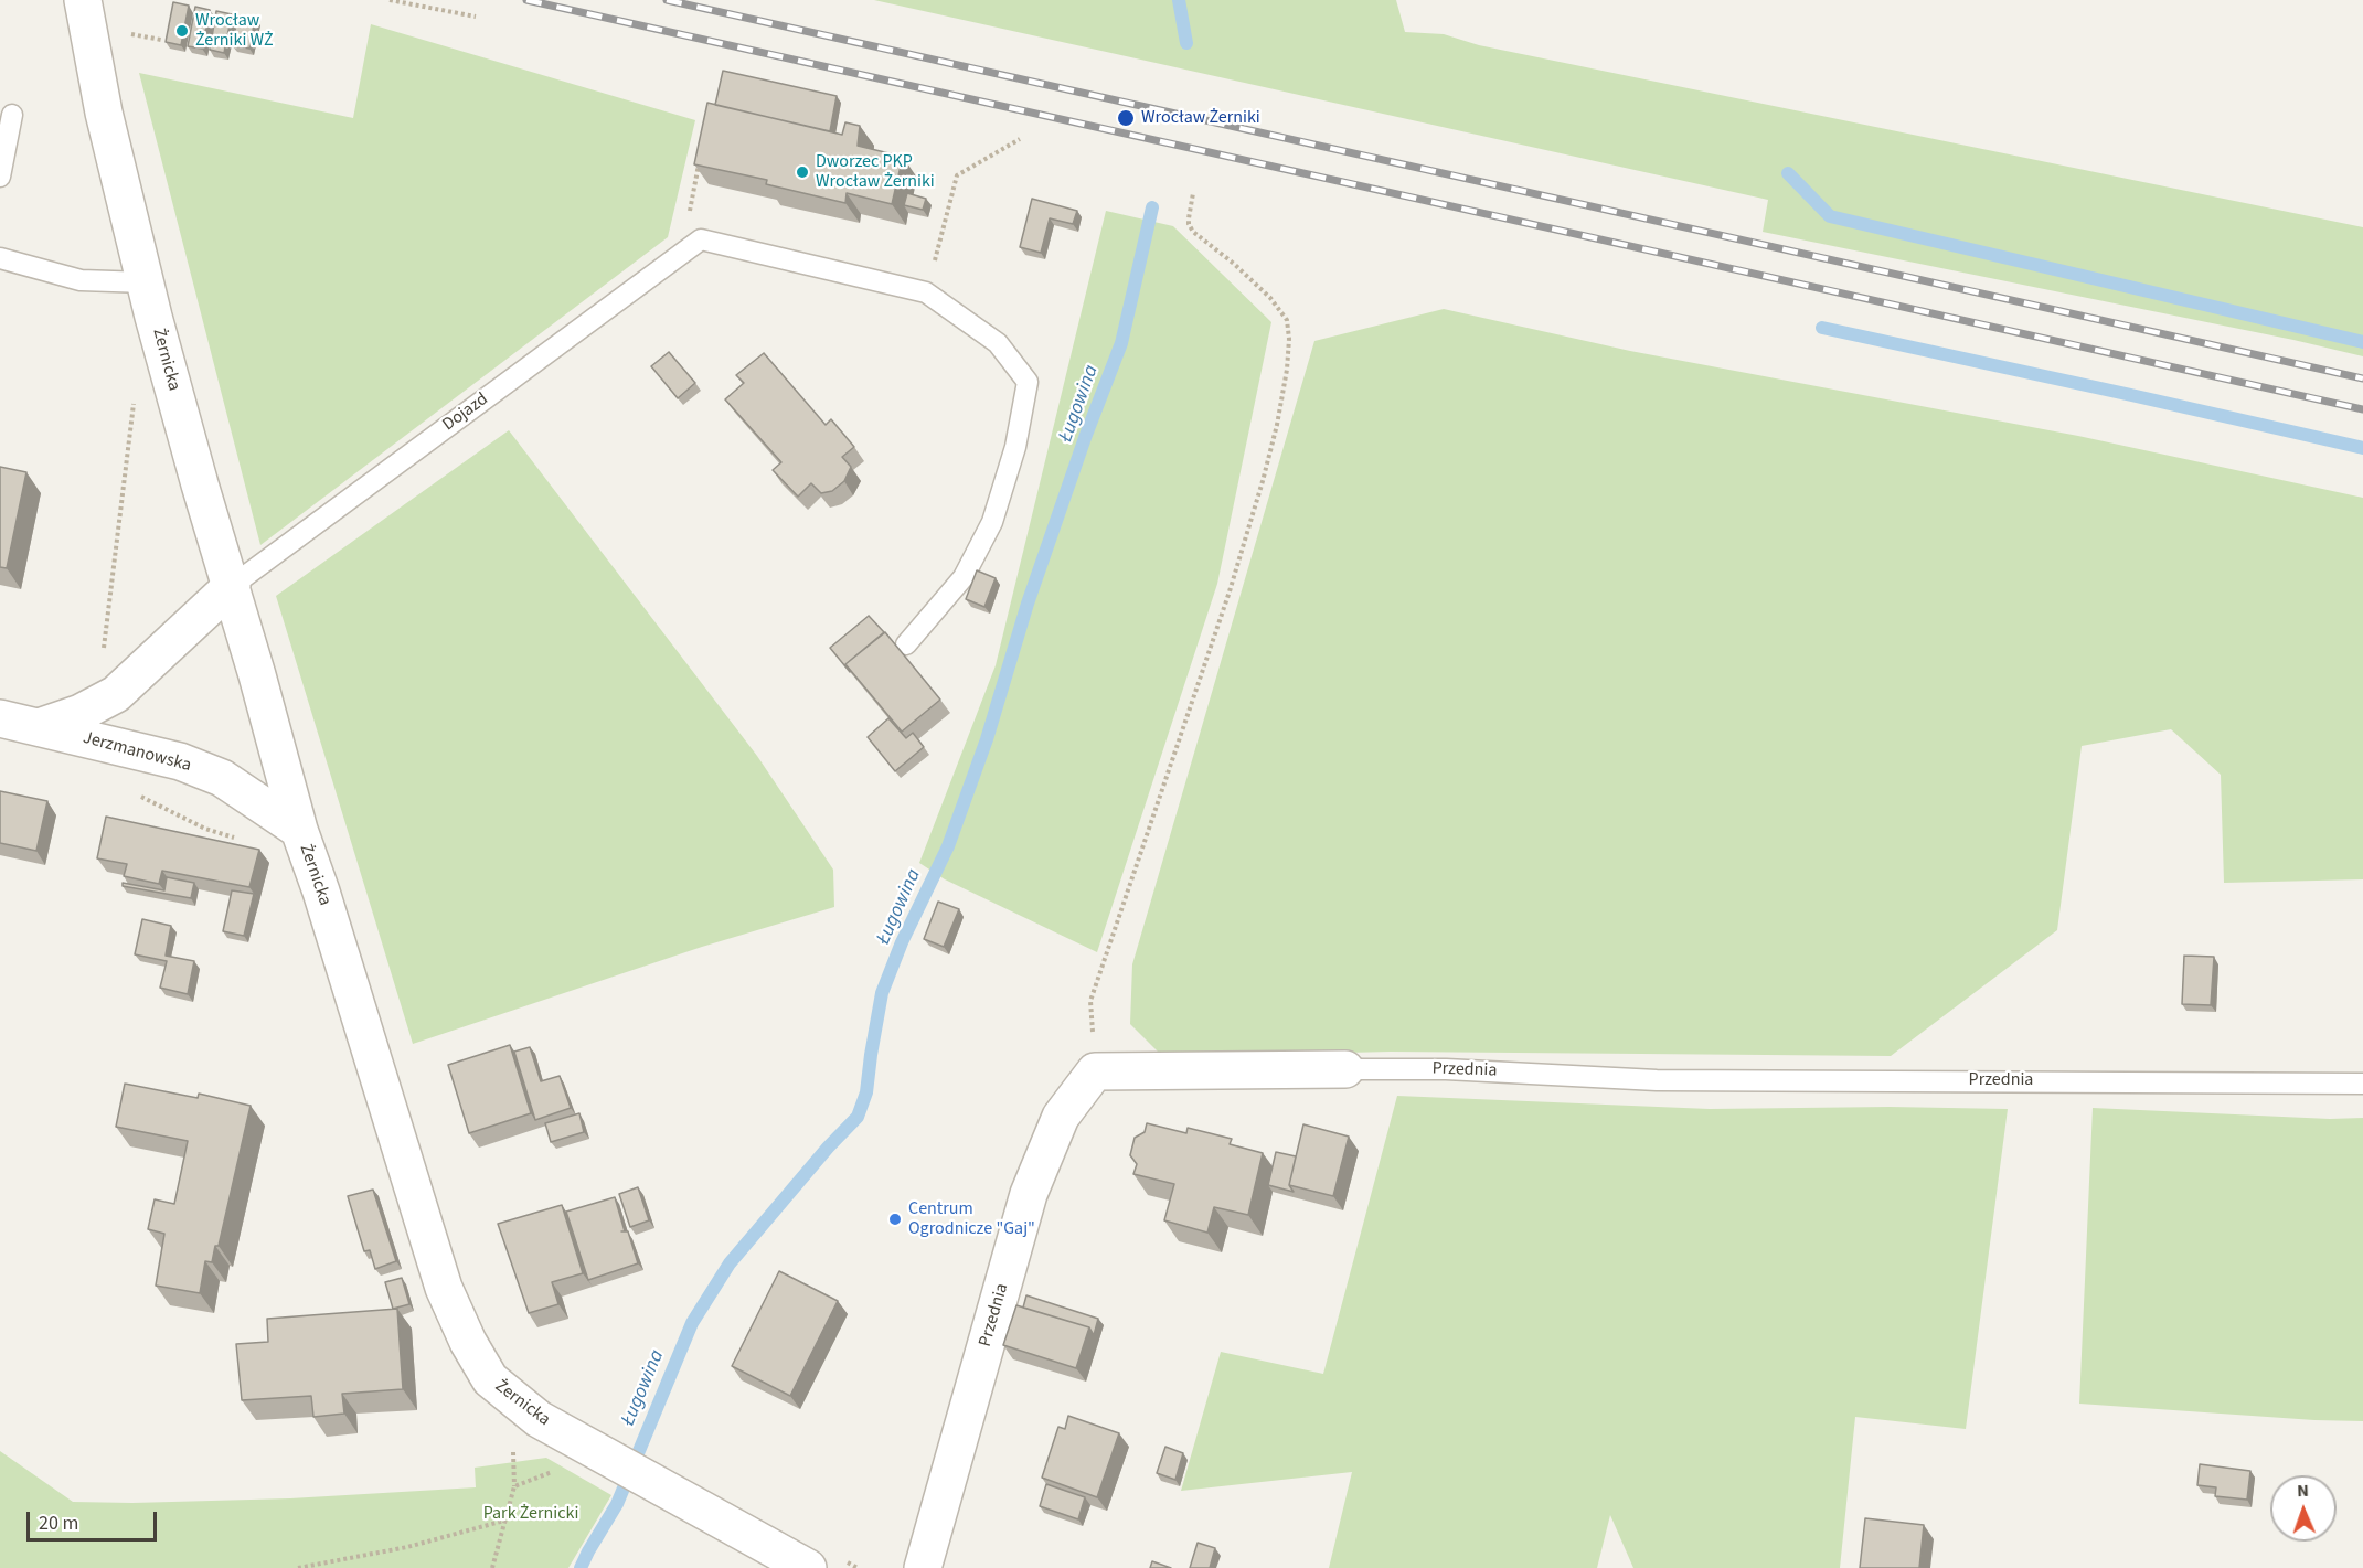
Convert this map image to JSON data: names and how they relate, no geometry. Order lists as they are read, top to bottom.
{
  "streets": {
    "street": ["Żernicka", "Jerzmanowska", "Przednia"],
    "lane": ["Dojazd"]
  },
  "crossings": [
    ["Żernicka", "Dojazd"],
    ["Żernicka", "Jerzmanowska"]
  ],
  "water": ["Ługowina"],
  "parks": ["Park Żernicki"],
  "places": [
    "Wrocław Żerniki WŻ",
    "Wrocław Żerniki",
    "Dworzec PKP Wrocław Żerniki",
    "Centrum Ogrodnicze \"Gaj\""
  ],
  "scale_bar": "20 m",
  "north": "top"
}
